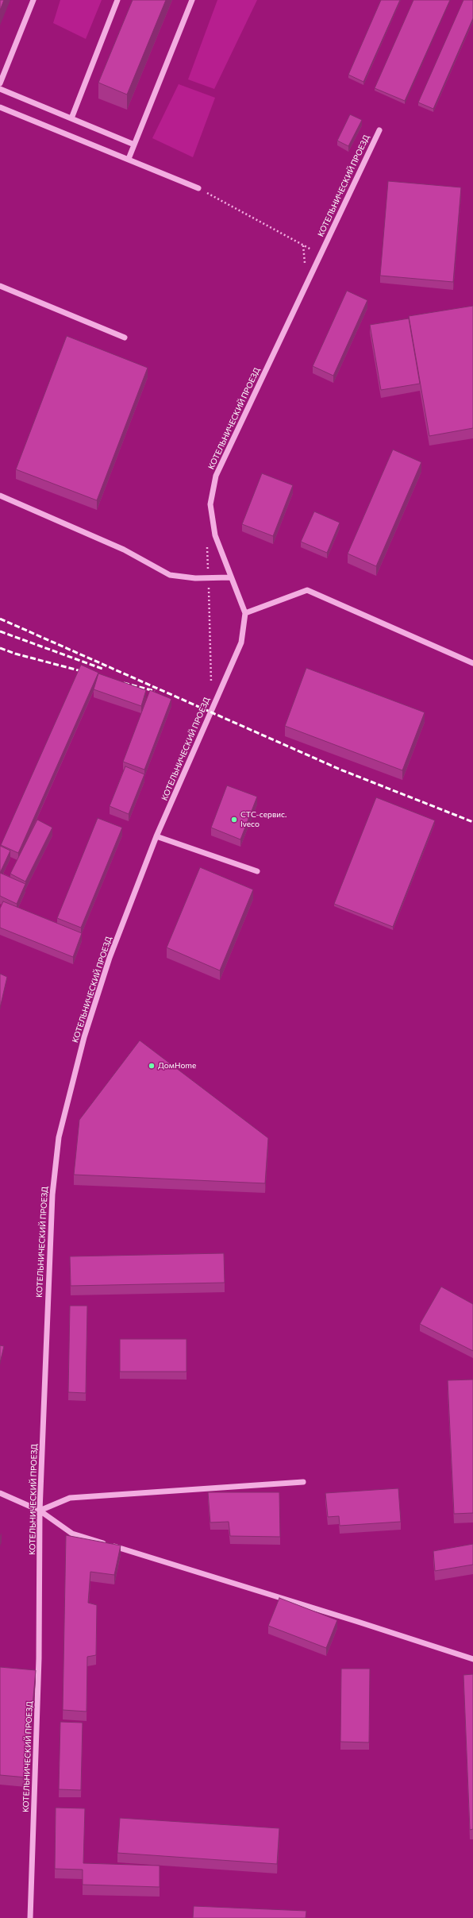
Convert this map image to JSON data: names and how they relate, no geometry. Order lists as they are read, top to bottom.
{
  "streets": {
    "street": ["КОТЕЛЬНИЧЕСКИЙ ПРОЕЗД"]
  },
  "places": ["СТС-сервис. Iveco", "ДомHome"]
}
